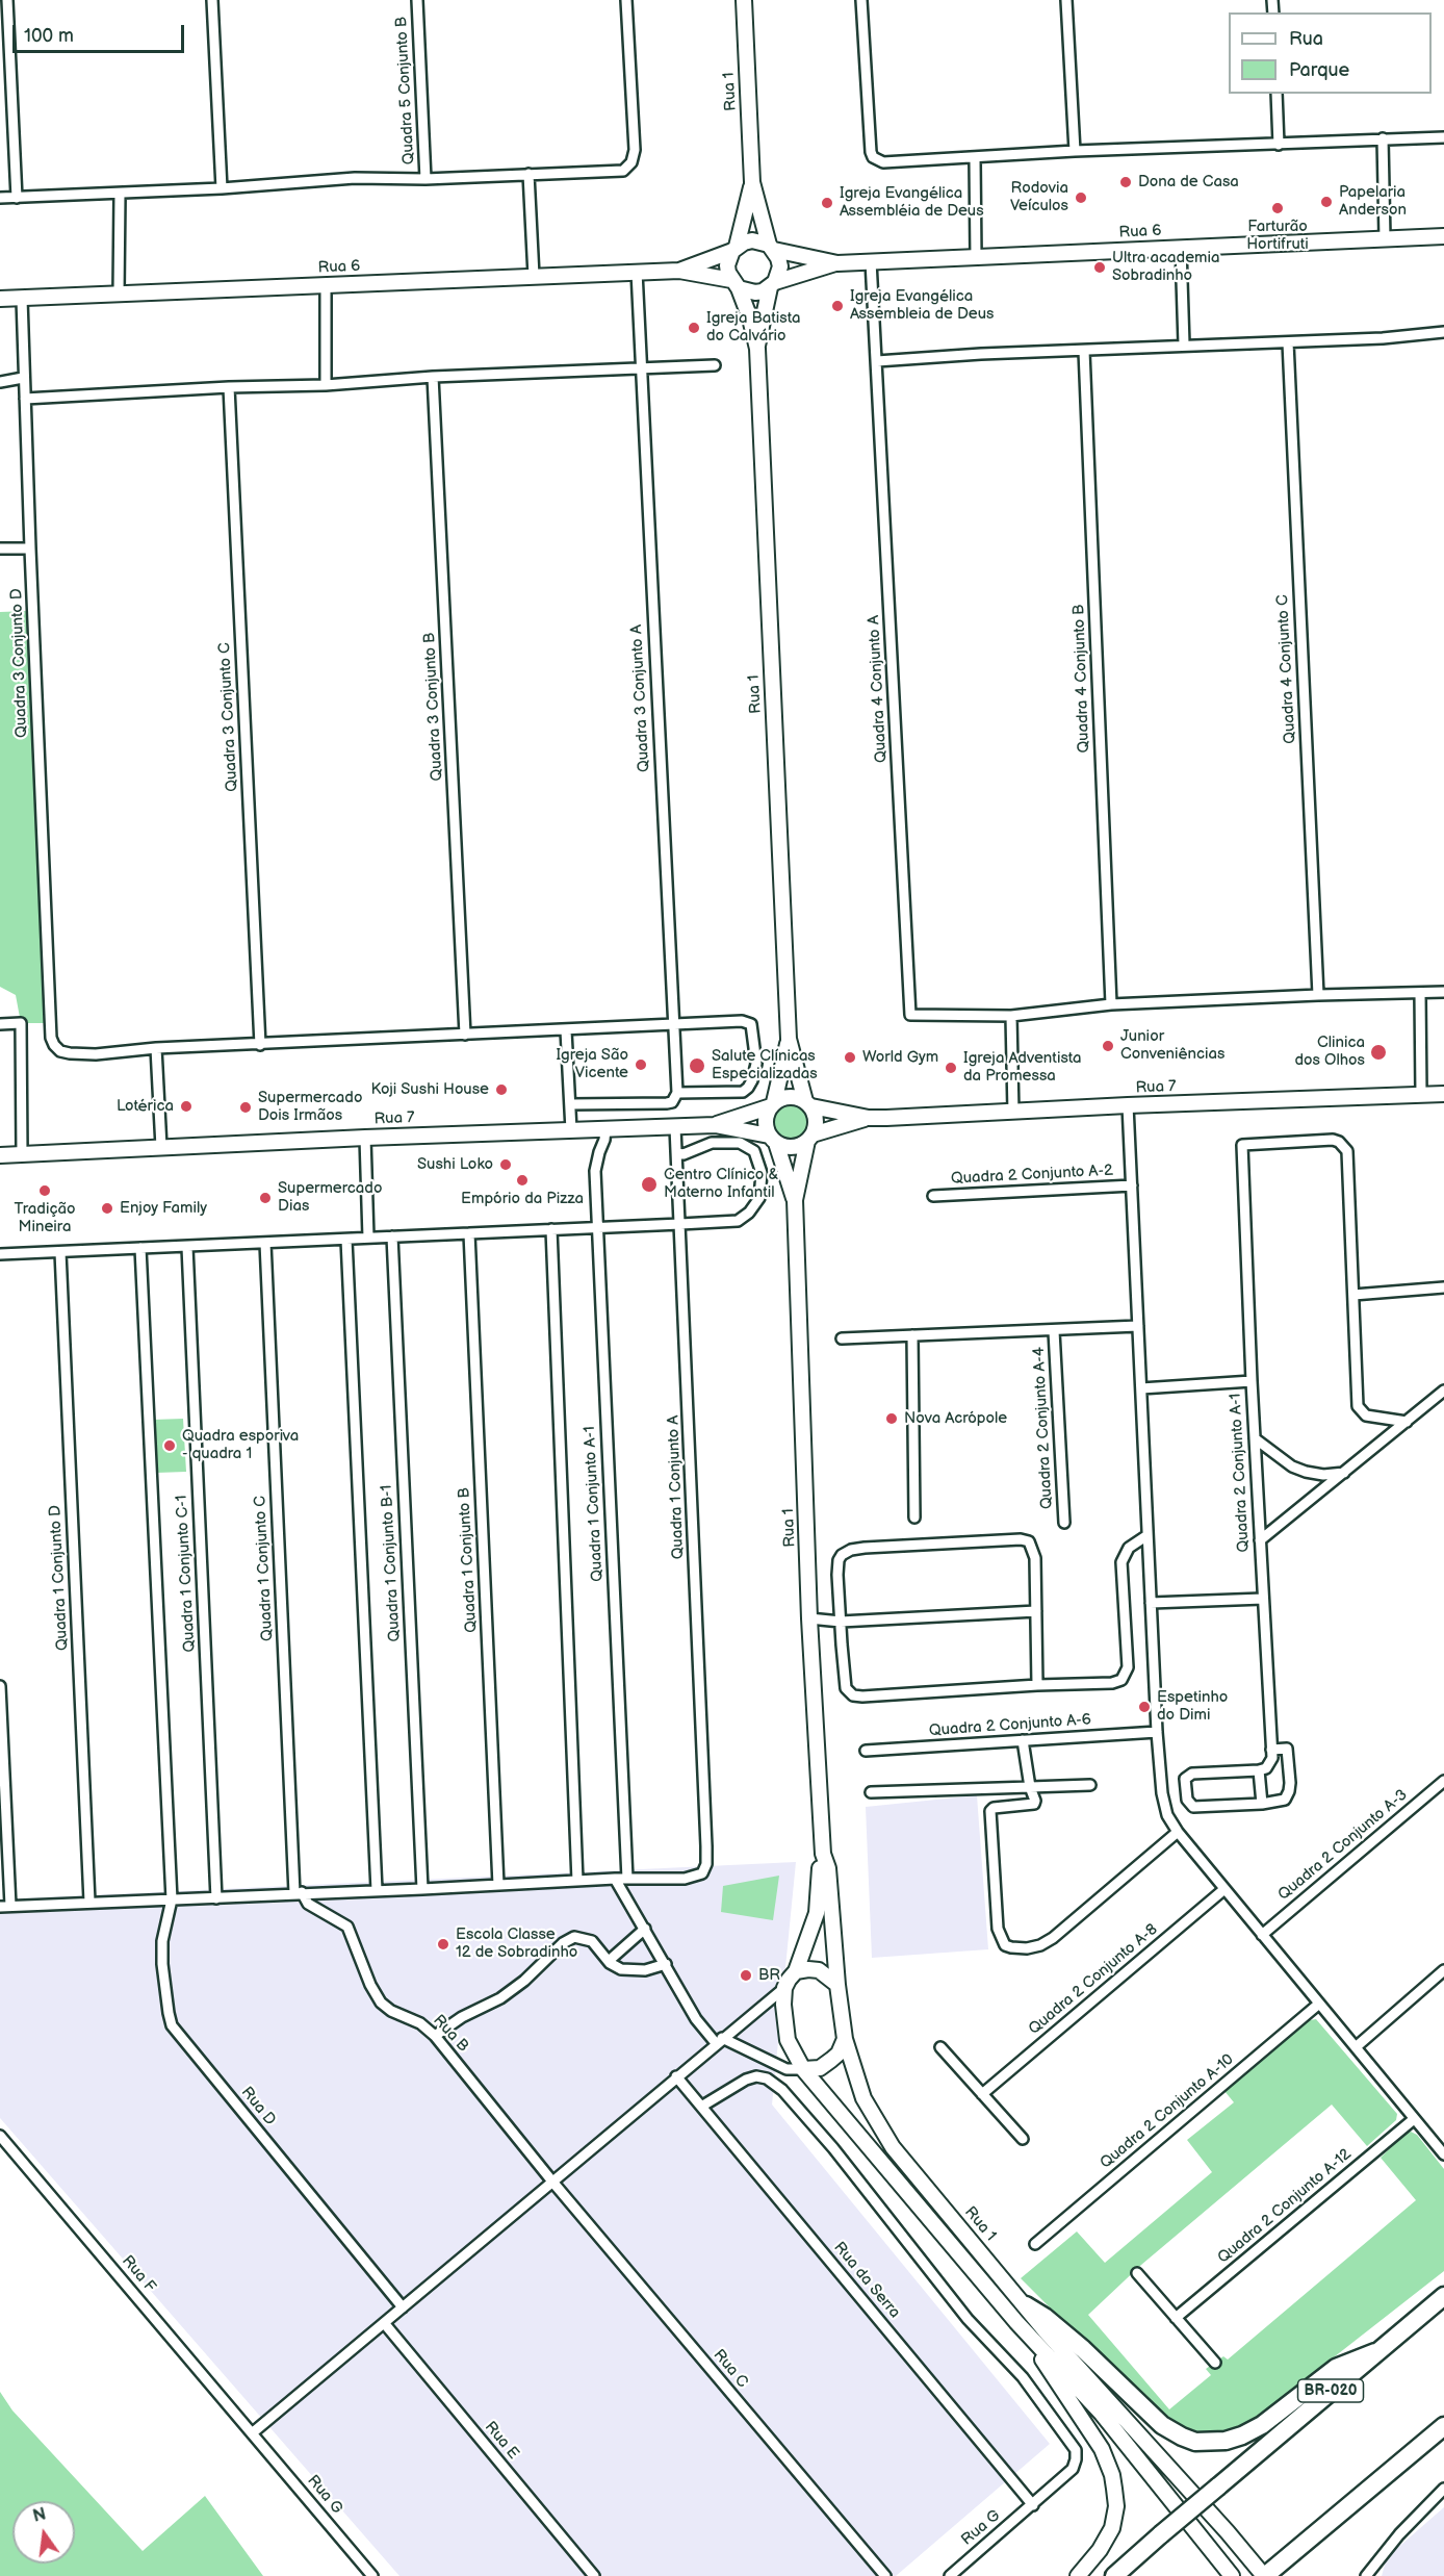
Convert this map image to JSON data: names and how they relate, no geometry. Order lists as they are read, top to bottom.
{
  "streets": {
    "highway": ["BR-020"],
    "main road": ["Rua 1", "Rua 6", "Rua 7"],
    "street": [
      "Quadra 5 Conjunto B",
      "Quadra 3 Conjunto D",
      "Quadra 4 Conjunto C",
      "Quadra 4 Conjunto B",
      "Quadra 4 Conjunto A",
      "Quadra 3 Conjunto A",
      "Quadra 3 Conjunto B",
      "Quadra 3 Conjunto C",
      "Quadra 2 Conjunto A-2",
      "Quadra 2 Conjunto A-4",
      "Quadra 2 Conjunto A-1",
      "Quadra 1 Conjunto A",
      "Quadra 1 Conjunto A-1",
      "Quadra 1 Conjunto B",
      "Quadra 1 Conjunto B-1",
      "Quadra 1 Conjunto C",
      "Quadra 1 Conjunto C-1",
      "Quadra 1 Conjunto D",
      "Quadra 2 Conjunto A-6",
      "Quadra 2 Conjunto A-3",
      "Quadra 2 Conjunto A-8",
      "Rua B",
      "Rua D",
      "Quadra 2 Conjunto A-10",
      "Quadra 2 Conjunto A-12",
      "Rua F",
      "Rua da Serra",
      "Rua C",
      "Rua E",
      "Rua G"
    ]
  },
  "crossings": [
    ["Rua 1", "Rua 7"],
    ["Rua 6", "Quadra 3 Conjunto D"],
    ["Rua 6", "Quadra 4 Conjunto A"],
    ["Rua 6", "Quadra 3 Conjunto A"],
    ["Rua 7", "Quadra 1 Conjunto A"],
    ["Rua 7", "Quadra 1 Conjunto A-1"],
    ["Quadra 1 Conjunto A", "Quadra 1 Conjunto A-1"],
    ["Quadra 1 Conjunto A", "Quadra 1 Conjunto B"],
    ["Quadra 1 Conjunto A", "Quadra 1 Conjunto B-1"],
    ["Quadra 1 Conjunto A", "Quadra 1 Conjunto C"],
    ["Quadra 1 Conjunto A", "Quadra 1 Conjunto C-1"],
    ["Quadra 1 Conjunto A", "Quadra 1 Conjunto D"],
    ["Quadra 1 Conjunto A", "Rua B"],
    ["Quadra 1 Conjunto A", "Rua D"],
    ["Quadra 1 Conjunto C", "Rua B"],
    ["Quadra 1 Conjunto C-1", "Rua D"],
    ["Rua B", "Rua C"],
    ["Rua F", "Rua G"],
    ["Rua da Serra", "Rua G"]
  ],
  "places": [
    "Dona de Casa",
    "Rodovia Veículos",
    "Papelaria Anderson",
    "Igreja Evangélica Assembléia de Deus",
    "Farturão Hortifruti",
    "Ultra academia Sobradinho",
    "Igreja Evangélica Assembleia de Deus",
    "Igreja Batista do Calvário",
    "Junior Conveniências",
    "Clinica dos Olhos",
    "World Gym",
    "Igreja São Vicente",
    "Salute Clínicas Especializadas",
    "Igreja Adventista da Promessa",
    "Koji Sushi House",
    "Lotérica",
    "Supermercado Dois Irmãos",
    "Sushi Loko",
    "Empório da Pizza",
    "Centro Clínico & Materno Infantil",
    "Tradição Mineira",
    "Supermercado Dias",
    "Enjoy Family",
    "Nova Acrópole",
    "Quadra esporiva - quadra 1",
    "Espetinho do Dimi",
    "Escola Classe 12 de Sobradinho",
    "BR"
  ],
  "legend": ["Rua", "Parque"],
  "scale_bar": "100 m",
  "north": "top"
}
